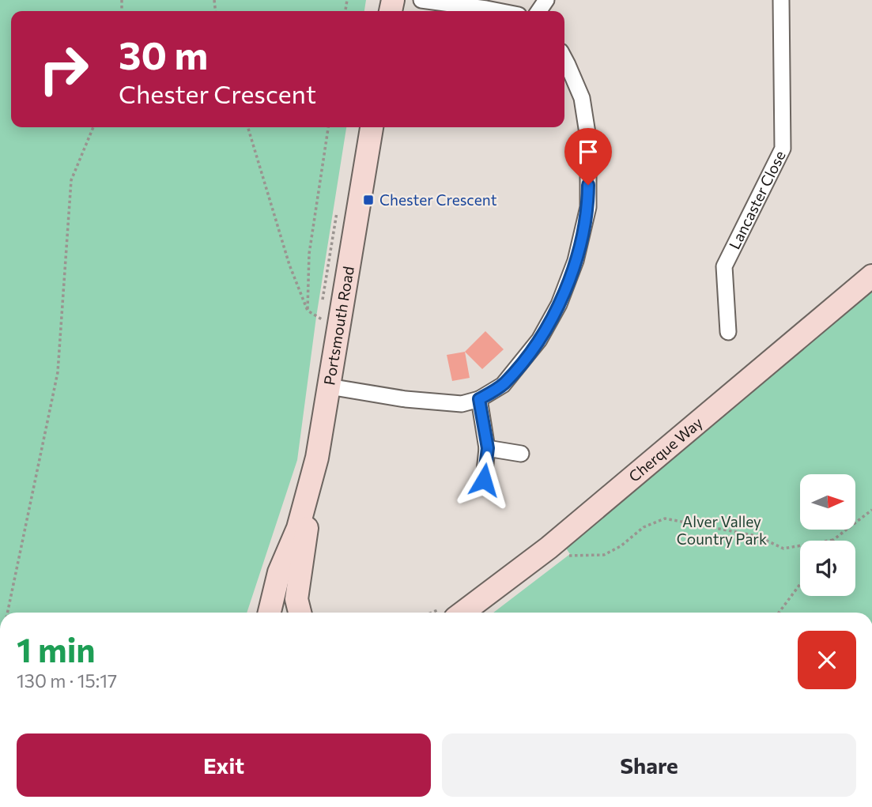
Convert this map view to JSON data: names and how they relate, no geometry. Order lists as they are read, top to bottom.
{
  "streets": {
    "street": ["Lancaster Close", "Portsmouth Road", "Cherque Way"]
  },
  "parks": ["Alver Valley Country Park"],
  "places": {
    "transit": ["Chester Crescent"]
  },
  "north": "right",
  "page": {
    "turn": ["30 m", "Chester Crescent"],
    "heading": ["1 min", "130 m · 15:17"],
    "buttons": ["Exit", "Share"]
  }
}
